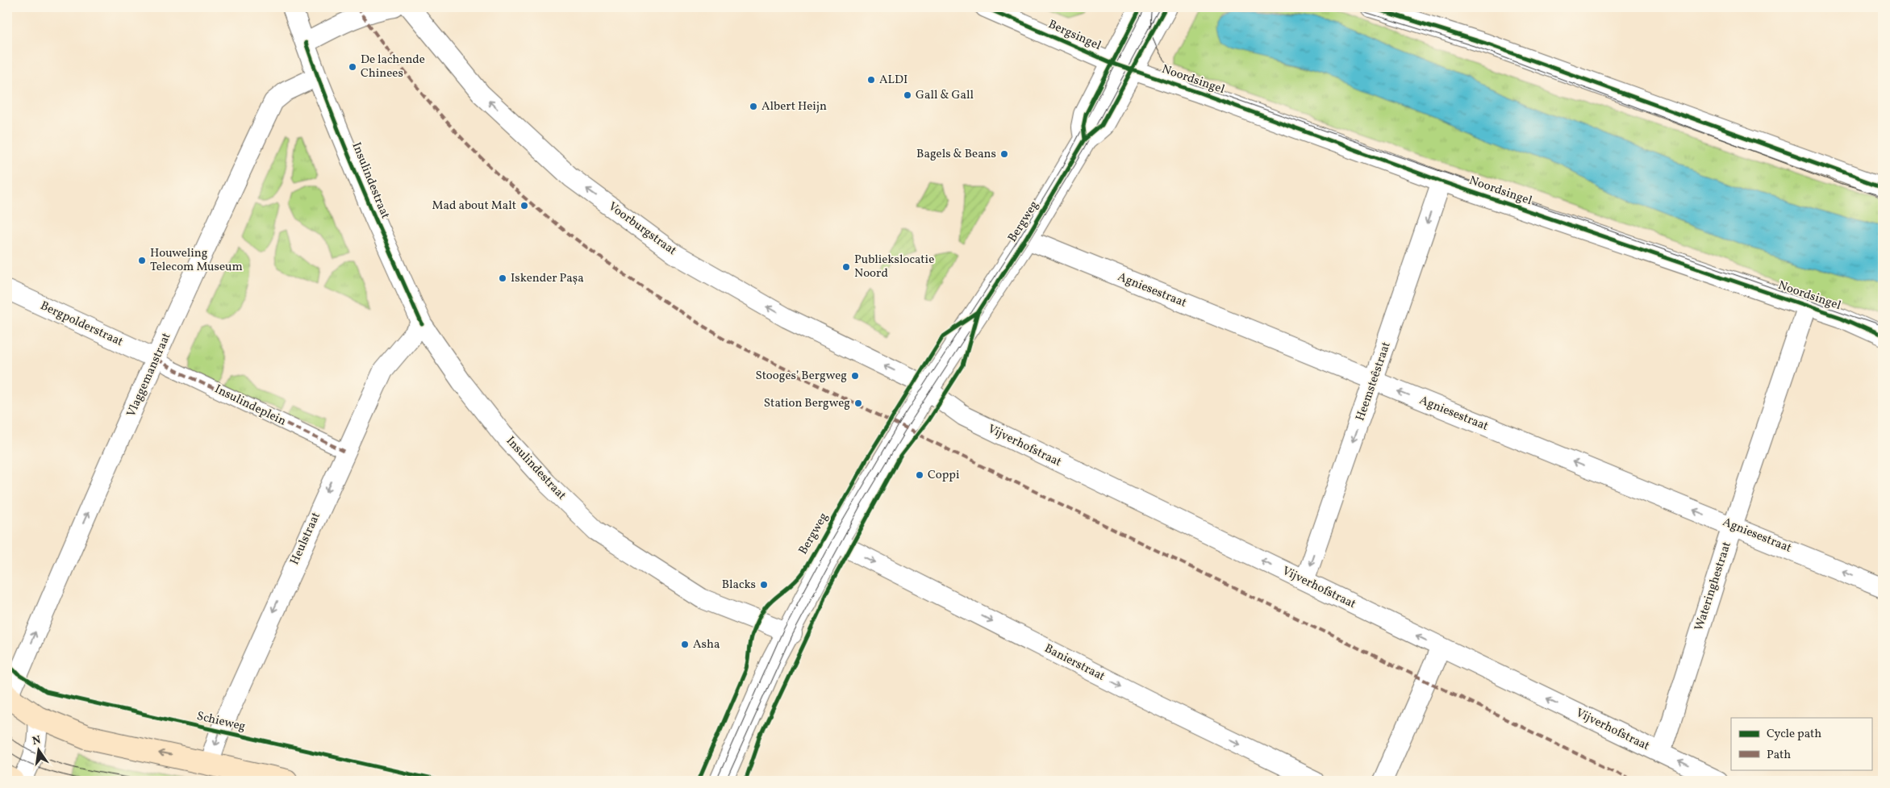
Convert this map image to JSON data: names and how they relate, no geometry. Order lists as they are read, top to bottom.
{
  "streets": {
    "street": [
      "Bergsingel",
      "Noordsingel",
      "Insulindestraat",
      "Bergweg",
      "Voorburgstraat",
      "Agniesestraat",
      "Bergpolderstraat",
      "Vlaggemanstraat",
      "Heemsteêstraat",
      "Insulindeplein",
      "Vijverhofstraat",
      "Heulstraat",
      "Wateringhestraat",
      "Banierstraat"
    ],
    "cycle path": ["Schieweg"]
  },
  "crossings": [
    ["Bergsingel", "Noordsingel"],
    ["Noordsingel", "Bergweg"],
    ["Noordsingel", "Heemsteêstraat"],
    ["Noordsingel", "Wateringhestraat"],
    ["Insulindestraat", "Bergweg"],
    ["Insulindestraat", "Vlaggemanstraat"],
    ["Insulindestraat", "Heulstraat"],
    ["Bergweg", "Voorburgstraat"],
    ["Bergweg", "Agniesestraat"],
    ["Bergweg", "Vijverhofstraat"],
    ["Bergweg", "Banierstraat"],
    ["Voorburgstraat", "Vijverhofstraat"],
    ["Agniesestraat", "Heemsteêstraat"],
    ["Agniesestraat", "Wateringhestraat"],
    ["Bergpolderstraat", "Vlaggemanstraat"],
    ["Bergpolderstraat", "Insulindeplein"],
    ["Vlaggemanstraat", "Insulindeplein"],
    ["Heemsteêstraat", "Vijverhofstraat"],
    ["Insulindeplein", "Heulstraat"],
    ["Vijverhofstraat", "Wateringhestraat"]
  ],
  "one_way": [
    "Voorburgstraat",
    "Agniesestraat",
    "Vlaggemanstraat",
    "Heemsteêstraat",
    "Vijverhofstraat",
    "Heulstraat",
    "Banierstraat"
  ],
  "places": [
    "De lachende Chinees",
    "ALDI",
    "Gall & Gall",
    "Albert Heijn",
    "Bagels & Beans",
    "Mad about Malt",
    "Houweling Telecom Museum",
    "Publiekslocatie Noord",
    "Iskender Paşa",
    "Stooges’ Bergweg",
    "Station Bergweg",
    "Coppi",
    "Blacks",
    "Asha"
  ],
  "legend": ["Cycle path", "Path"],
  "north": "top"
}
